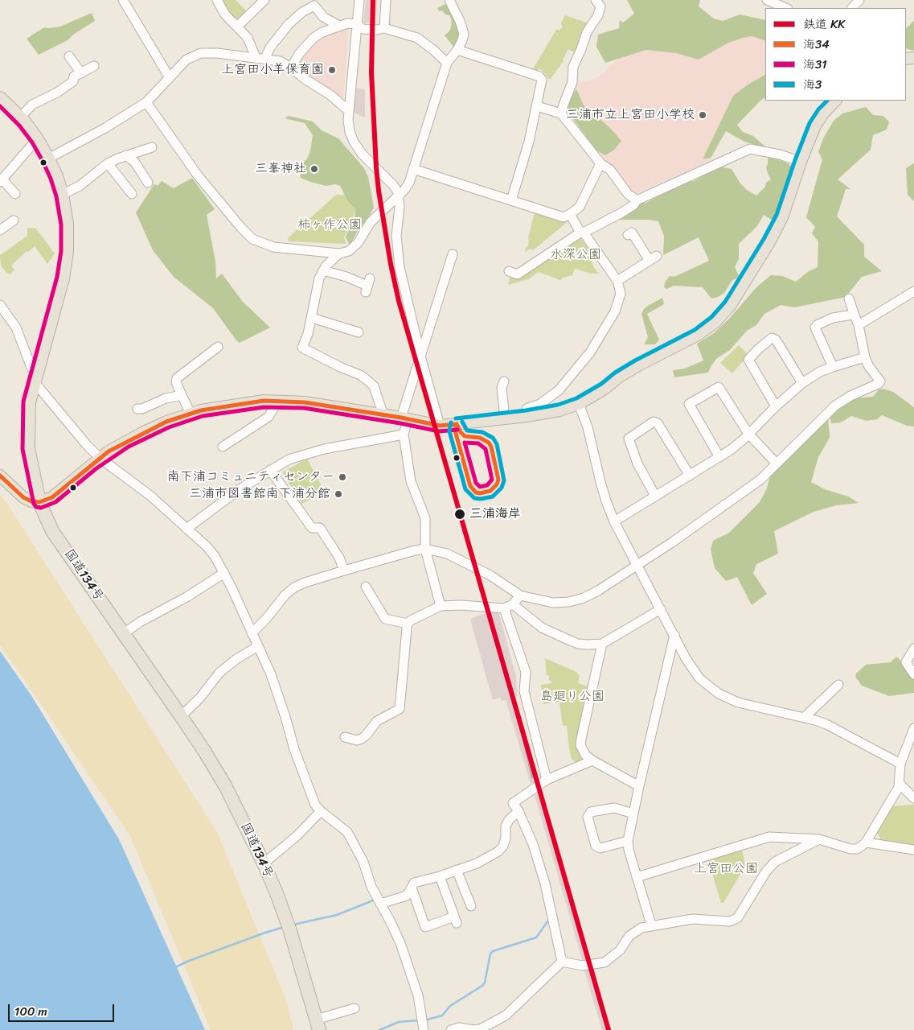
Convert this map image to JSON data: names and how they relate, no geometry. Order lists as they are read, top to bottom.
{
  "streets": {
    "highway": ["国道134号"]
  },
  "parks": [
    "柿ヶ作公園",
    "水深公園",
    "島廻り公園",
    "上宮田公園"
  ],
  "places": [
    "上宮田小羊保育園",
    "三浦市立上宮田小学校",
    "三峯神社",
    "南下浦コミュニティセンター",
    "三浦市図書館南下浦分館",
    "三浦海岸"
  ],
  "lines": [
    "rail line KK",
    "transit line 海3",
    "transit line 海31",
    "transit line 海34"
  ],
  "legend": [
    "鉄道 KK",
    "海34",
    "海31",
    "海3"
  ],
  "scale_bar": "100 m"
}
